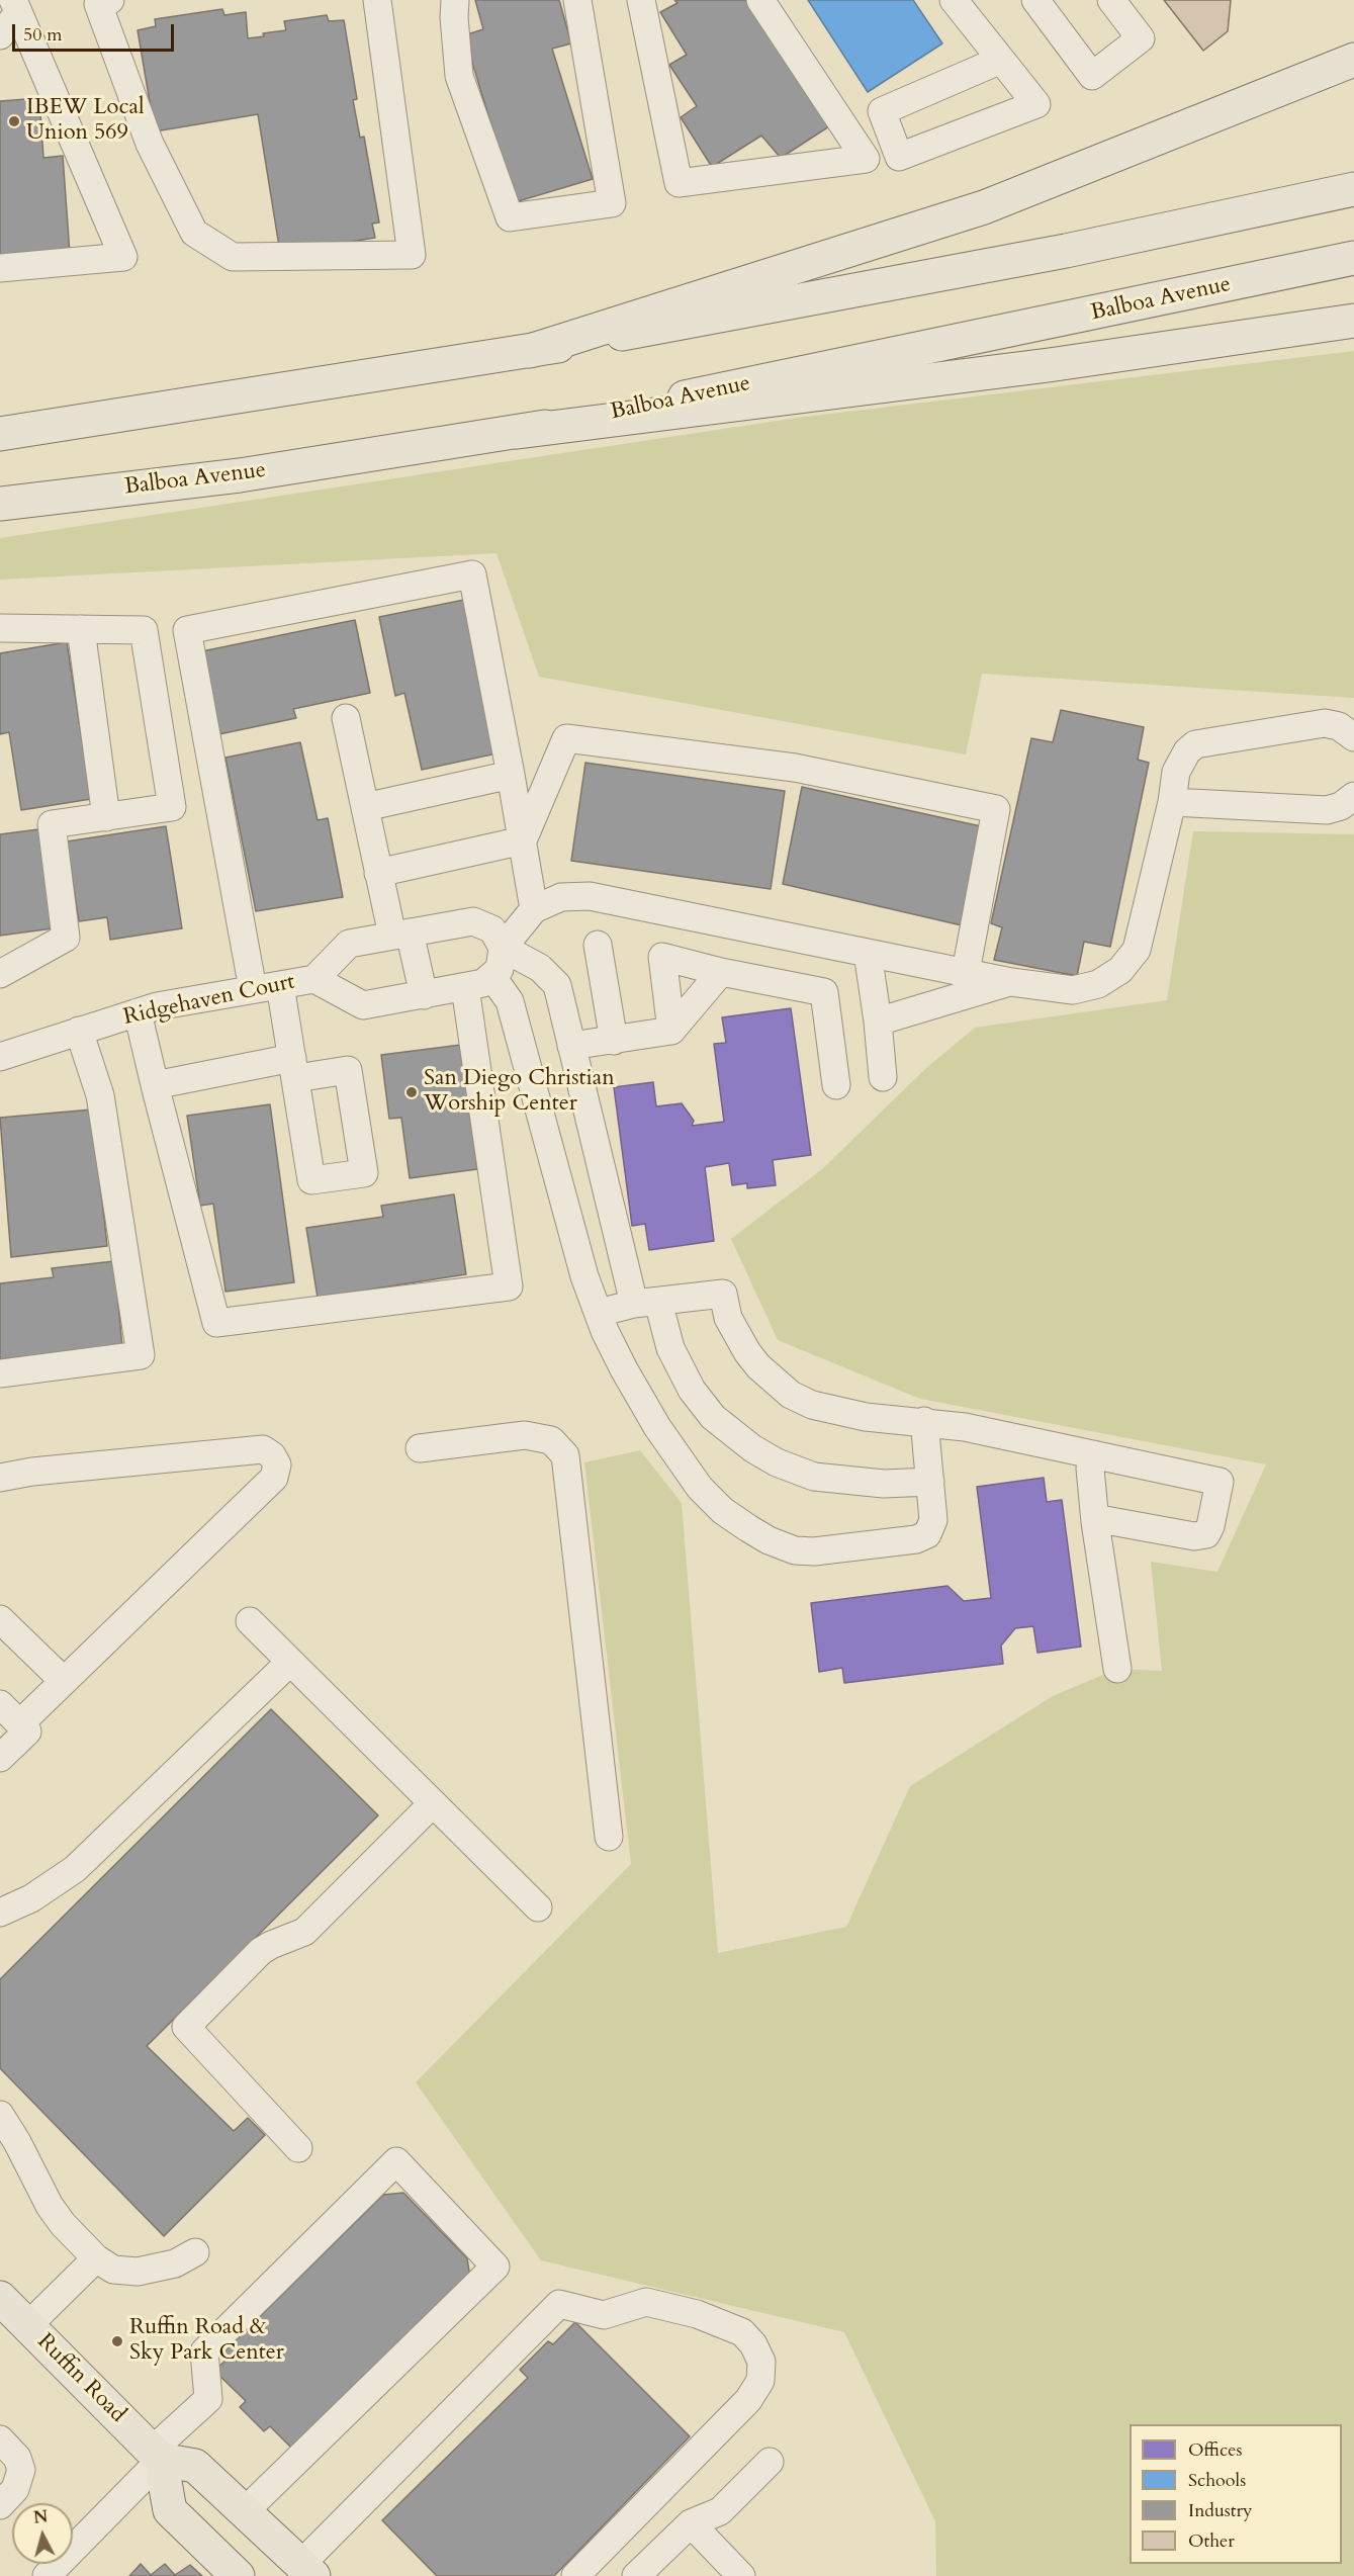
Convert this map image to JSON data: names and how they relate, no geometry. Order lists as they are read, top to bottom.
{
  "streets": {
    "main road": ["Balboa Avenue", "Ruffin Road"],
    "street": ["Ridgehaven Court"]
  },
  "places": ["IBEW Local Union 569", "San Diego Christian Worship Center", "Ruffin Road & Sky Park Center"],
  "legend": [
    "Offices",
    "Schools",
    "Industry",
    "Other"
  ],
  "scale_bar": "50 m",
  "north": "top"
}
